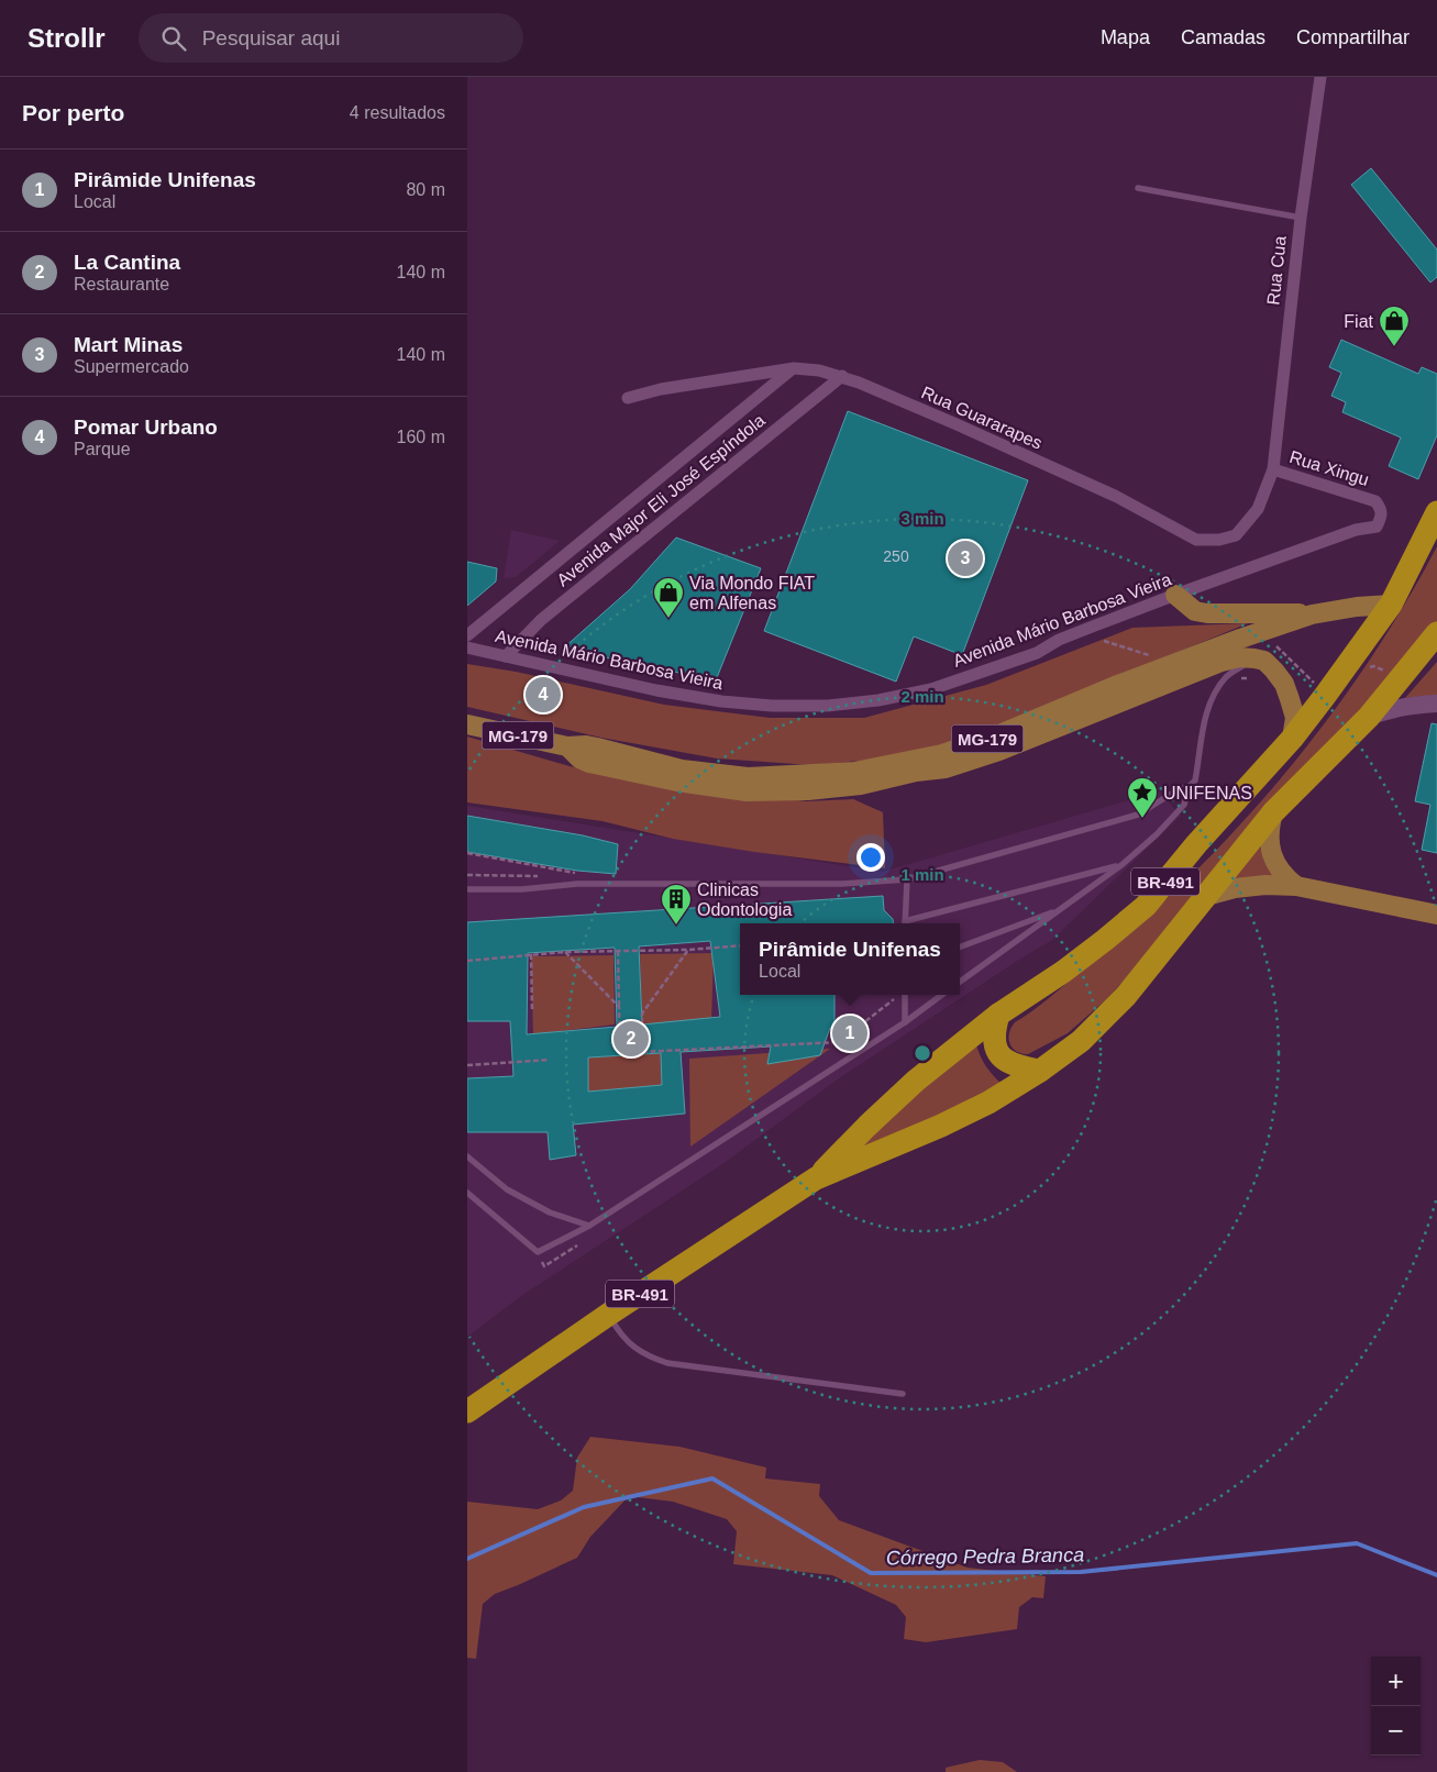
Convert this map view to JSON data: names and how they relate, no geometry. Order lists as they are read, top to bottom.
{
  "streets": {
    "highway": ["BR-491"],
    "main road": ["MG-179"],
    "street": [
      "Rua Cua",
      "Rua Guararapes",
      "Rua Xingu",
      "Avenida Major Eli José Espíndola",
      "Avenida Mário Barbosa Vieira"
    ]
  },
  "crossings": [
    ["Rua Cua", "Rua Guararapes"],
    ["Rua Cua", "Rua Xingu"],
    ["Rua Guararapes", "Rua Xingu"],
    ["Rua Guararapes", "Avenida Major Eli José Espíndola"],
    ["Rua Xingu", "Avenida Mário Barbosa Vieira"],
    ["Avenida Major Eli José Espíndola", "Avenida Mário Barbosa Vieira"],
    ["MG-179", "BR-491"]
  ],
  "water": ["Córrego Pedra Branca"],
  "places": {
    "shop": ["Fiat", "Via Mondo FIAT em Alfenas"],
    "place": ["UNIFENAS"],
    "building": ["Clinicas Odontologia"]
  },
  "house_numbers": ["250"],
  "page": {
    "header": "Strollr",
    "search": "Pesquisar aqui",
    "nav": ["Mapa", "Camadas", "Compartilhar"],
    "heading": ["Por perto", "4 resultados"],
    "list": [
      {
        "mark": "1",
        "name": "Pirâmide Unifenas",
        "note": "Local",
        "value": "80 m"
      },
      {
        "mark": "2",
        "name": "La Cantina",
        "note": "Restaurante",
        "value": "140 m"
      },
      {
        "mark": "3",
        "name": "Mart Minas",
        "note": "Supermercado",
        "value": "140 m"
      },
      {
        "mark": "4",
        "name": "Pomar Urbano",
        "note": "Parque",
        "value": "160 m"
      }
    ],
    "pins": [
      "3",
      "4",
      "1",
      "2"
    ],
    "popup": ["Pirâmide Unifenas", "Local"],
    "map_buttons": ["+", "−"]
  },
  "rings": ["3 min", "2 min", "1 min"]
}
